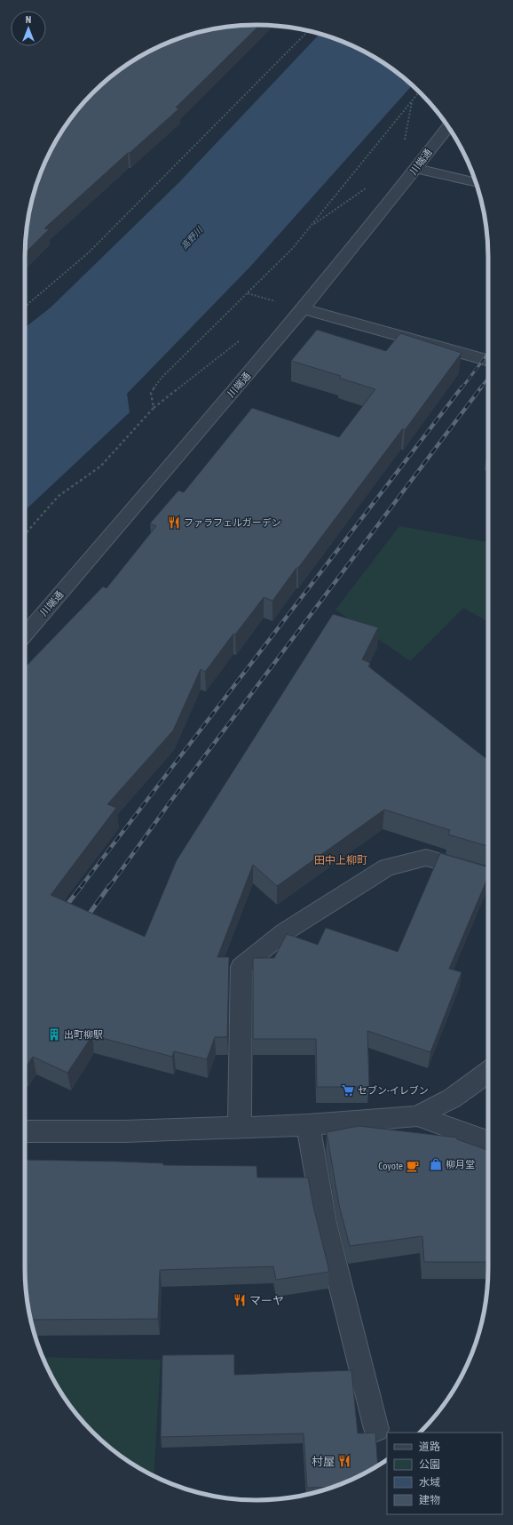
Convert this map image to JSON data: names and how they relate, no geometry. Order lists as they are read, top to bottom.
{
  "streets": {
    "street": ["川端通"]
  },
  "districts": ["田中上柳町"],
  "water": ["高野川"],
  "places": {
    "restaurant": ["ファラフェルガーデン", "マーヤ", "村屋"],
    "building": ["出町柳駅"],
    "supermarket": ["セブン-イレブン"],
    "shop": ["柳月堂"],
    "cafe": ["Coyote"]
  },
  "legend": [
    "道路",
    "公園",
    "水域",
    "建物"
  ],
  "north": "top"
}
